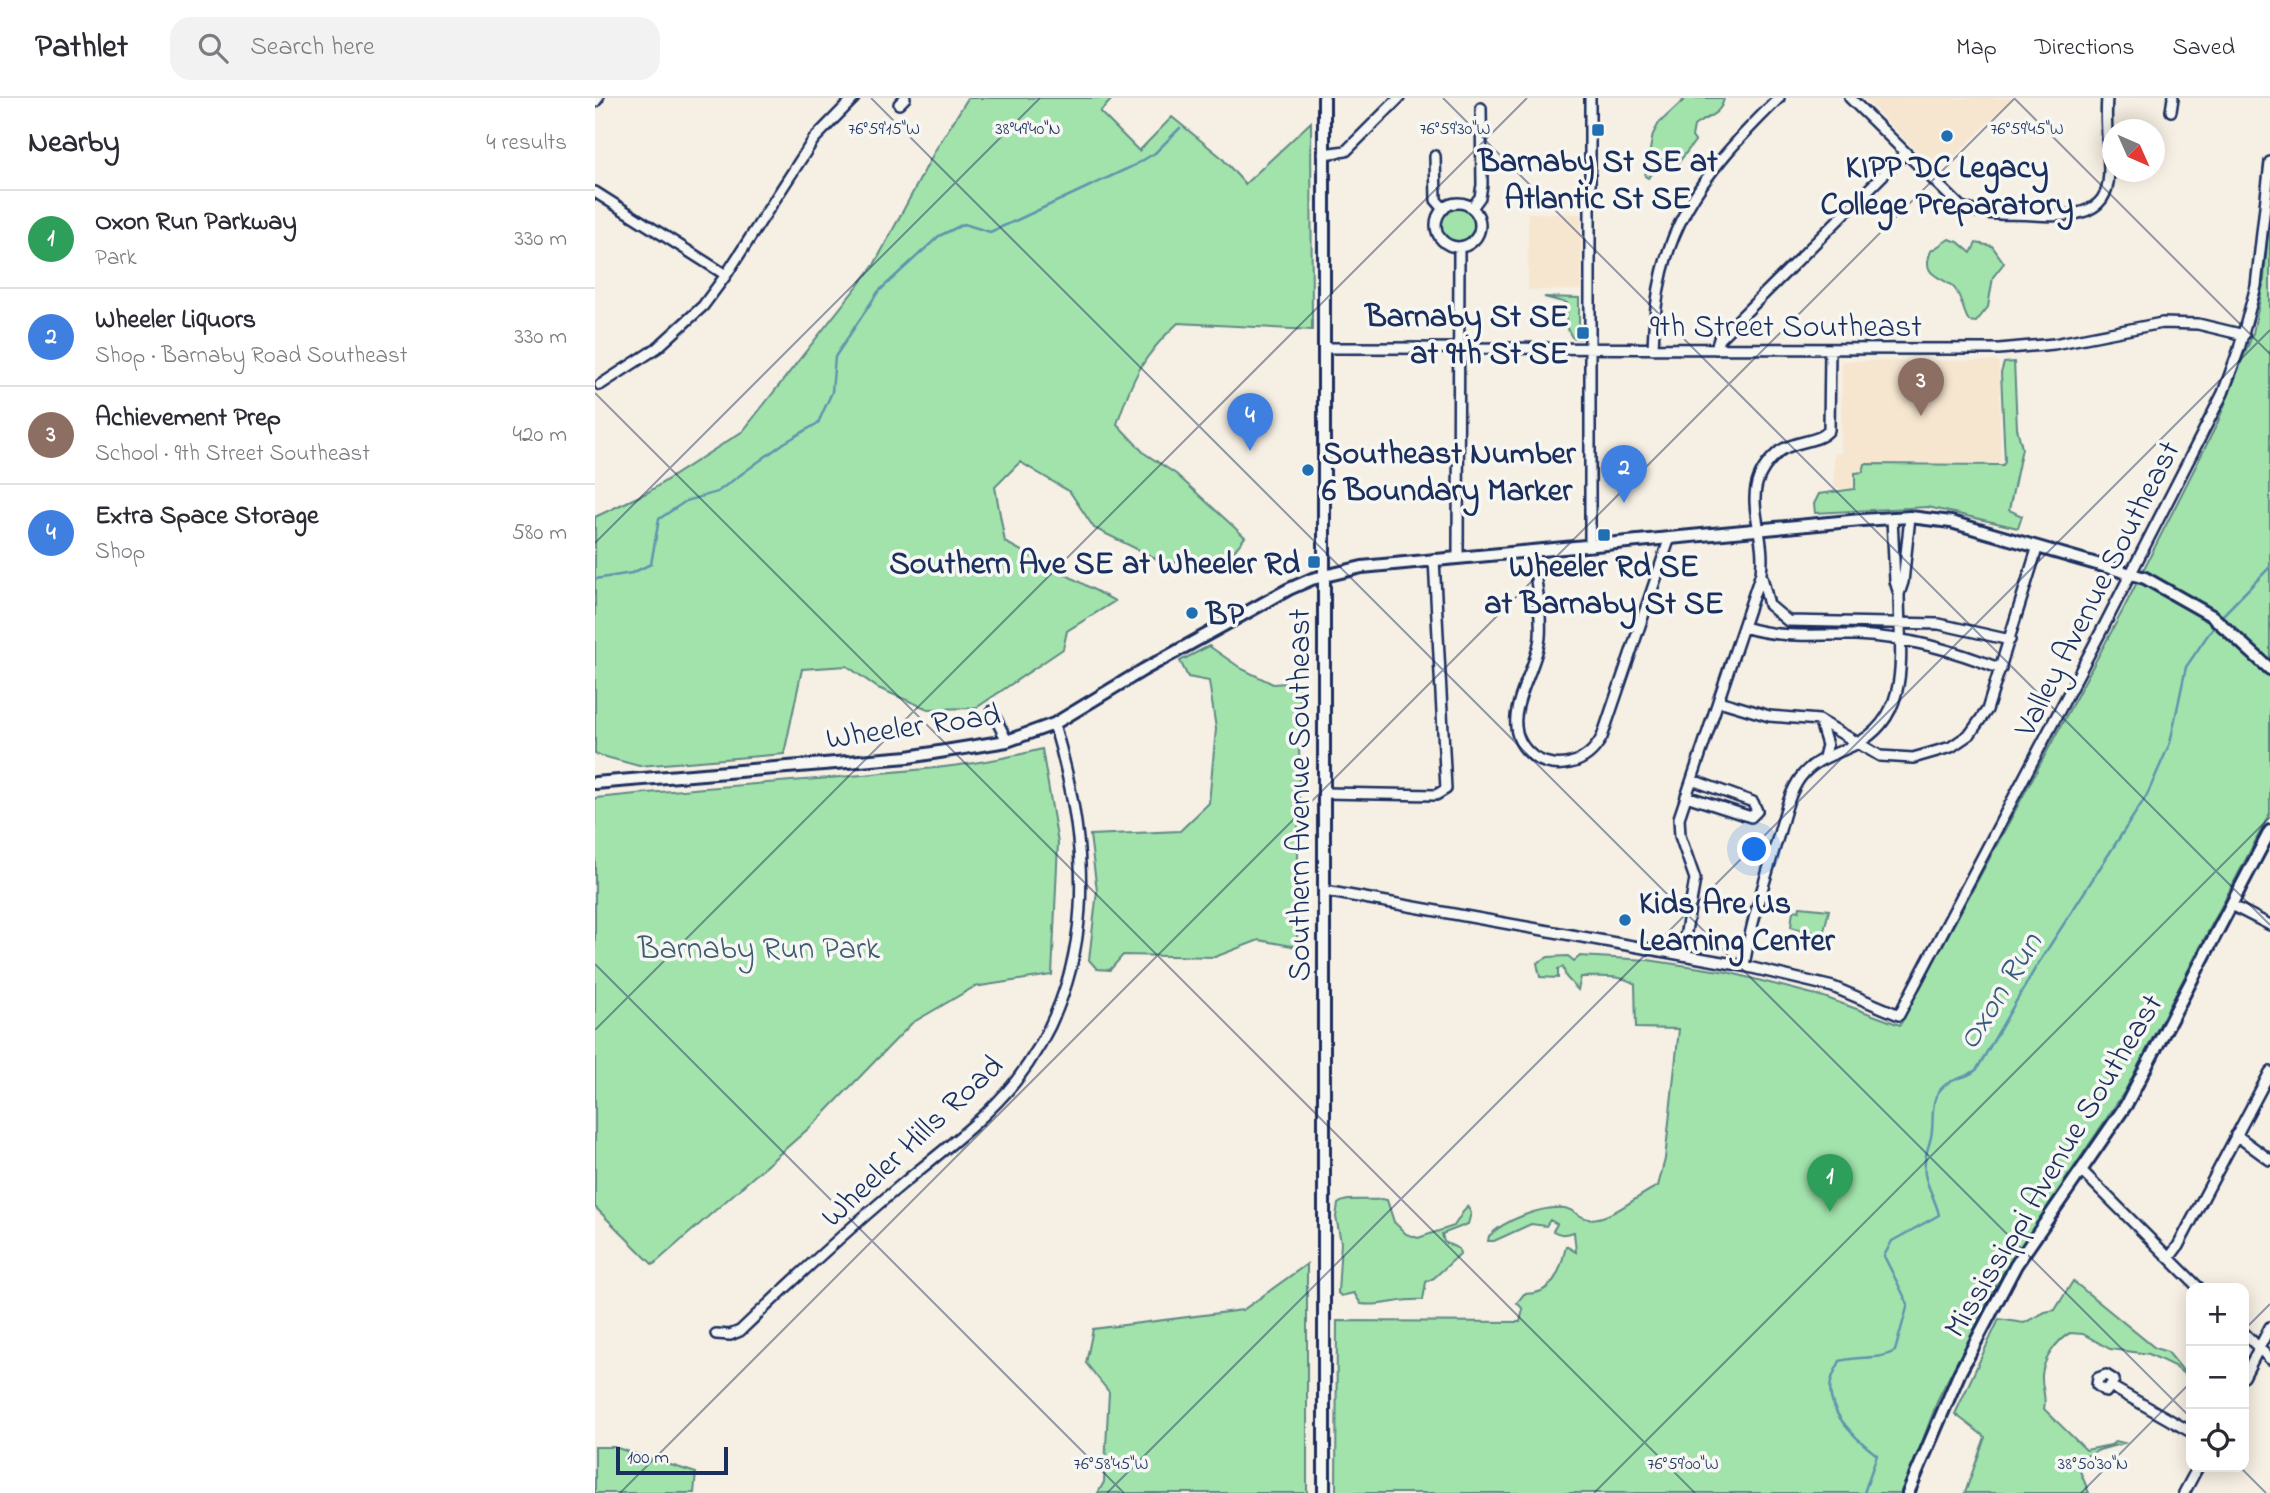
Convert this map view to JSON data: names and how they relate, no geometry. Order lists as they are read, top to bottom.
{
  "streets": {
    "main road": ["Wheeler Road", "Southern Avenue Southeast", "Mississippi Avenue Southeast"],
    "street": ["9th Street Southeast", "Valley Avenue Southeast", "Wheeler Hills Road"]
  },
  "crossings": [
    ["9th Street Southeast", "Valley Avenue Southeast"],
    ["9th Street Southeast", "Southern Avenue Southeast"],
    ["Valley Avenue Southeast", "Wheeler Road"],
    ["Wheeler Road", "Southern Avenue Southeast"],
    ["Wheeler Road", "Wheeler Hills Road"]
  ],
  "water": ["Oxon Run"],
  "parks": ["Barnaby Run Park"],
  "places": {
    "transit": [
      "Barnaby St SE at Atlantic St SE",
      "Barnaby St SE at 9th St SE",
      "Wheeler Rd SE at Barnaby St SE",
      "Southern Ave SE at Wheeler Rd"
    ],
    "other": [
      "KIPP DC Legacy College Preparatory",
      "Southeast Number 6 Boundary Marker",
      "BP",
      "Kids Are Us Learning Center"
    ]
  },
  "scale_bar": "100 m",
  "north": "bottom right",
  "page": {
    "header": "Pathlet",
    "search": "Search here",
    "nav": ["Map", "Directions", "Saved"],
    "heading": ["Nearby", "4 results"],
    "list": [
      {
        "mark": "1",
        "name": "Oxon Run Parkway",
        "note": "Park",
        "value": "330 m"
      },
      {
        "mark": "2",
        "name": "Wheeler Liquors",
        "note": "Shop · Barnaby Road Southeast",
        "value": "330 m"
      },
      {
        "mark": "3",
        "name": "Achievement Prep",
        "note": "School · 9th Street Southeast",
        "value": "420 m"
      },
      {
        "mark": "4",
        "name": "Extra Space Storage",
        "note": "Shop",
        "value": "580 m"
      }
    ],
    "pins": [
      "3",
      "4",
      "2",
      "1"
    ],
    "map_buttons": ["+", "−"],
    "scale": "100 m"
  },
  "coordinates": [
    "76°59'15\"W",
    "38°49'40\"N",
    "76°59'30\"W",
    "76°59'45\"W",
    "38°50'30\"N",
    "76°58'45\"W",
    "76°59'00\"W"
  ]
}
